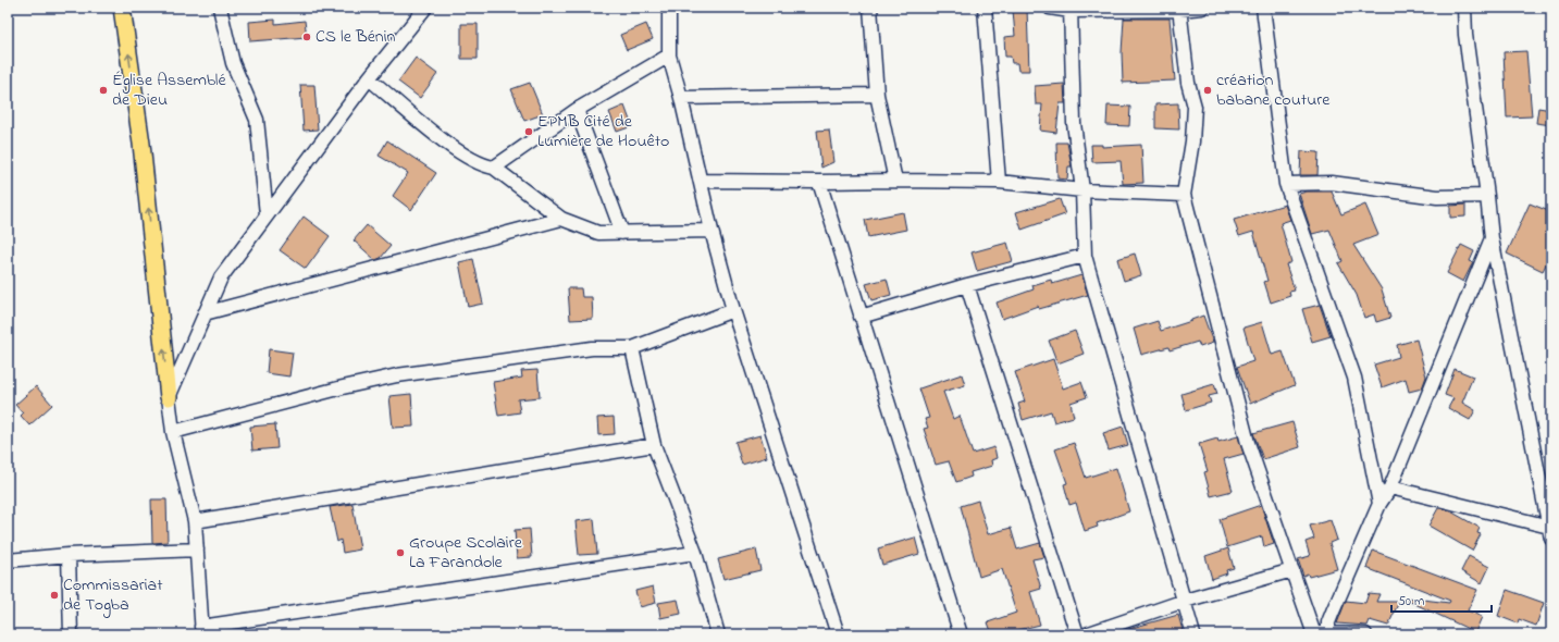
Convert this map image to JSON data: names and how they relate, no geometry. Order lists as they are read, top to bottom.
{
  "places": [
    "CS le Bénin",
    "Église Assemblé de Dieu",
    "création babane couture",
    "EPMB Cité de Lumière de Houêto",
    "Groupe Scolaire La Farandole",
    "Commissariat de Togba"
  ],
  "scale_bar": "50 m"
}
